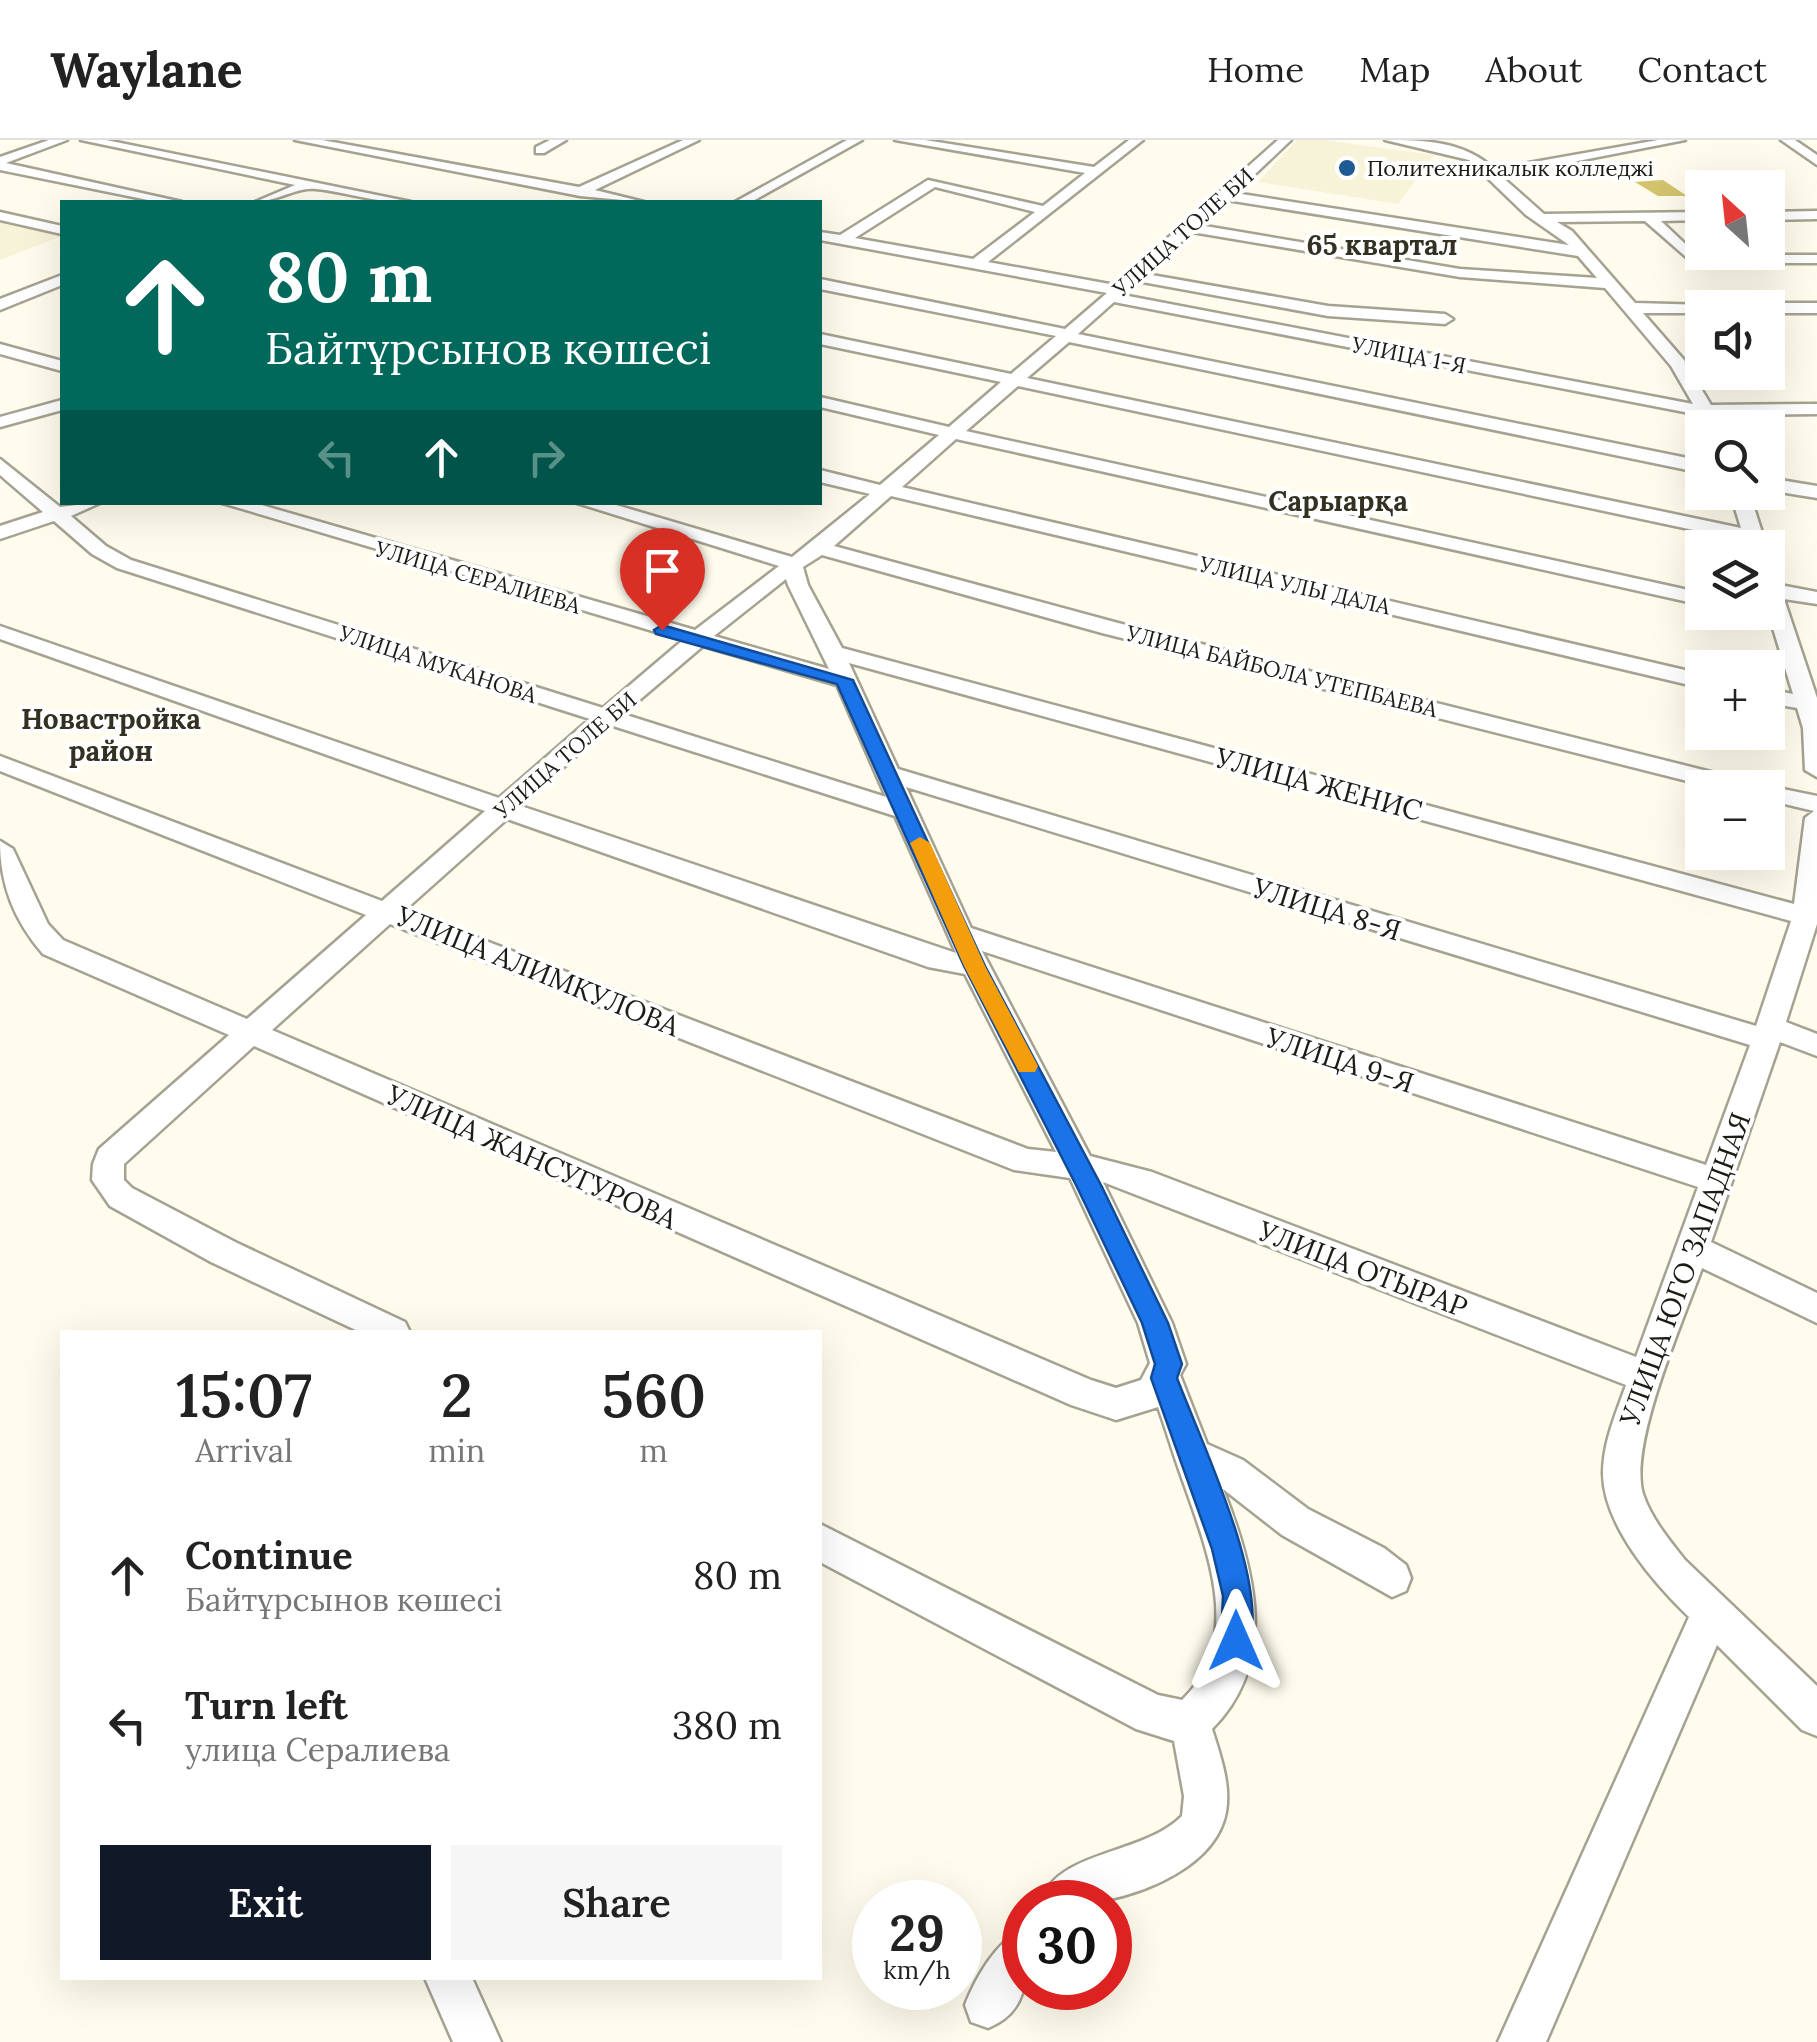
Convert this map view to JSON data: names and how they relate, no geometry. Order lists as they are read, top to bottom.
{
  "streets": {
    "street": [
      "УЛИЦА ТОЛЕ БИ",
      "УЛИЦА 1-Я",
      "УЛИЦА СЕРАЛИЕВА",
      "УЛИЦА УЛЫ ДАЛА",
      "УЛИЦА МУКАНОВА",
      "УЛИЦА БАЙБОЛА УТЕПБАЕВА",
      "УЛИЦА ЖЕНИС",
      "УЛИЦА 8-Я",
      "УЛИЦА АЛИМКУЛОВА",
      "УЛИЦА 9-Я",
      "УЛИЦА ЖАНСУГУРОВА",
      "УЛИЦА ОТЫРАР",
      "УЛИЦА ЮГО ЗАПАДНАЯ"
    ]
  },
  "crossings": [
    ["УЛИЦА ТОЛЕ БИ", "УЛИЦА 1-Я"],
    ["УЛИЦА ТОЛЕ БИ", "УЛИЦА СЕРАЛИЕВА"],
    ["УЛИЦА ТОЛЕ БИ", "УЛИЦА УЛЫ ДАЛА"],
    ["УЛИЦА ТОЛЕ БИ", "УЛИЦА МУКАНОВА"],
    ["УЛИЦА ТОЛЕ БИ", "УЛИЦА БАЙБОЛА УТЕПБАЕВА"],
    ["УЛИЦА ТОЛЕ БИ", "УЛИЦА АЛИМКУЛОВА"],
    ["УЛИЦА ТОЛЕ БИ", "УЛИЦА ЖАНСУГУРОВА"],
    ["УЛИЦА ЖЕНИС", "УЛИЦА ЮГО ЗАПАДНАЯ"],
    ["УЛИЦА 8-Я", "УЛИЦА ЮГО ЗАПАДНАЯ"],
    ["УЛИЦА АЛИМКУЛОВА", "УЛИЦА ОТЫРАР"],
    ["УЛИЦА 9-Я", "УЛИЦА ЮГО ЗАПАДНАЯ"],
    ["УЛИЦА ОТЫРАР", "УЛИЦА ЮГО ЗАПАДНАЯ"]
  ],
  "districts": ["65 квартал", "Сарыарқа", "Новастройка район"],
  "places": ["Политехникалык колледжі"],
  "north": "top left",
  "page": {
    "header": "Waylane",
    "nav": [
      "Home",
      "Map",
      "About",
      "Contact"
    ],
    "map_buttons": ["+", "−"],
    "turn": ["80 m", "Байтұрсынов көшесі"],
    "eta": [
      "15:07",
      "Arrival",
      "2",
      "min",
      "560",
      "m"
    ],
    "list": [
      {
        "name": "Continue",
        "note": "Байтұрсынов көшесі",
        "value": "80 m"
      },
      {
        "name": "Turn left",
        "note": "улица Сералиева",
        "value": "380 m"
      }
    ],
    "buttons": ["Exit", "Share"],
    "speed": "29 km/h",
    "limit": "30"
  }
}
